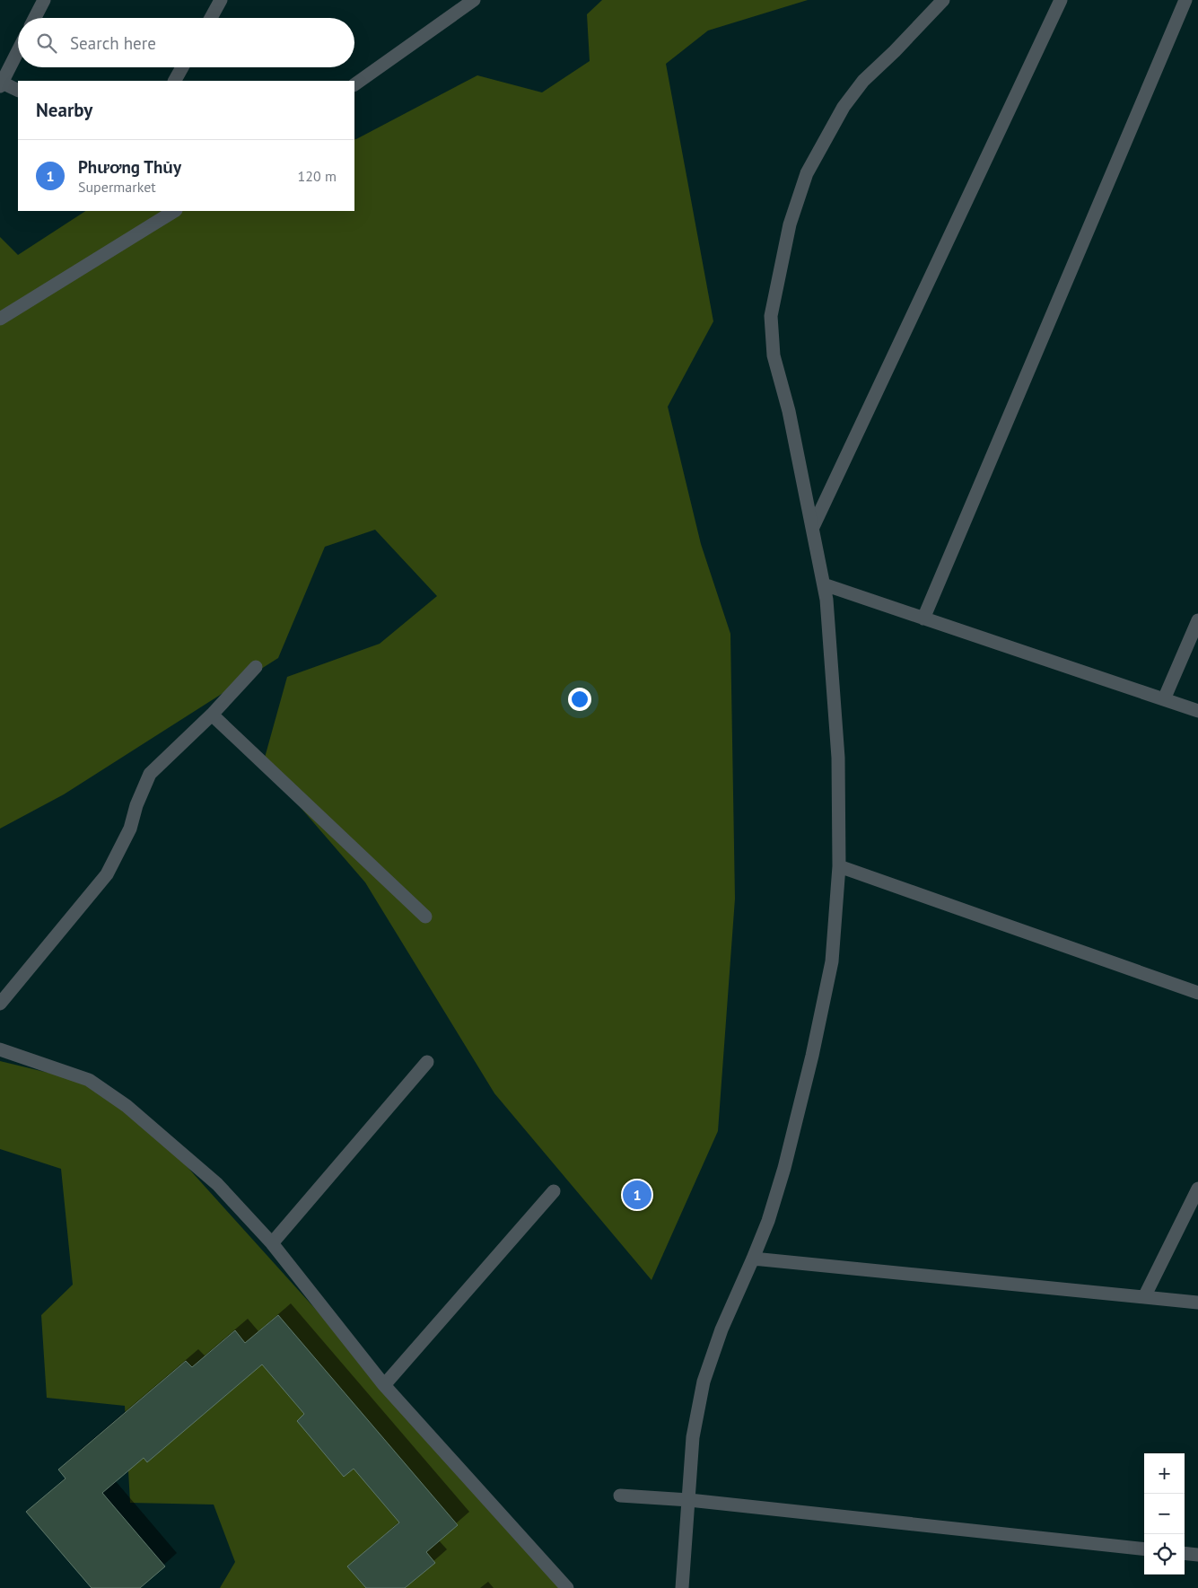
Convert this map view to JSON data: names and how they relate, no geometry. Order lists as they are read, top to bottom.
{
  "page": {
    "search": "Search here",
    "heading": "Nearby",
    "list": [
      {
        "mark": "1",
        "name": "Phương Thủy",
        "note": "Supermarket",
        "value": "120 m"
      }
    ],
    "pins": "1",
    "map_buttons": ["+", "−"]
  }
}
